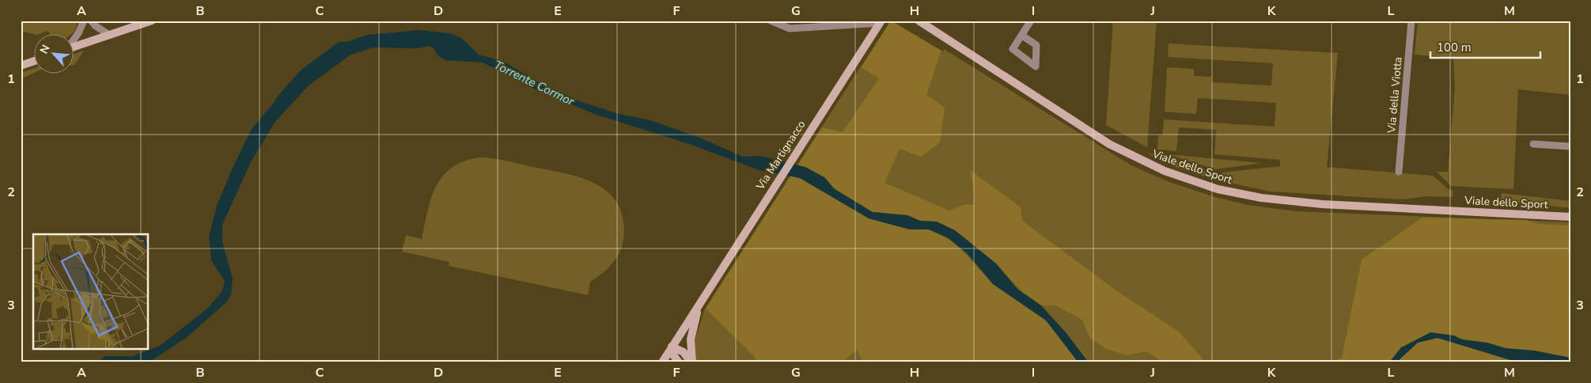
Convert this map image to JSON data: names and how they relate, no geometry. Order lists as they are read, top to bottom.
{
  "streets": {
    "street": ["Via della Viotta", "Via Martignacco", "Viale dello Sport"]
  },
  "water": ["Torrente Cormor"],
  "scale_bar": "100 m",
  "north": "top left",
  "grid": {
    "columns": [
      "A",
      "B",
      "C",
      "D",
      "E",
      "F",
      "G",
      "H",
      "I",
      "J",
      "K",
      "L",
      "M"
    ],
    "rows": ["1", "2", "3"]
  }
}
